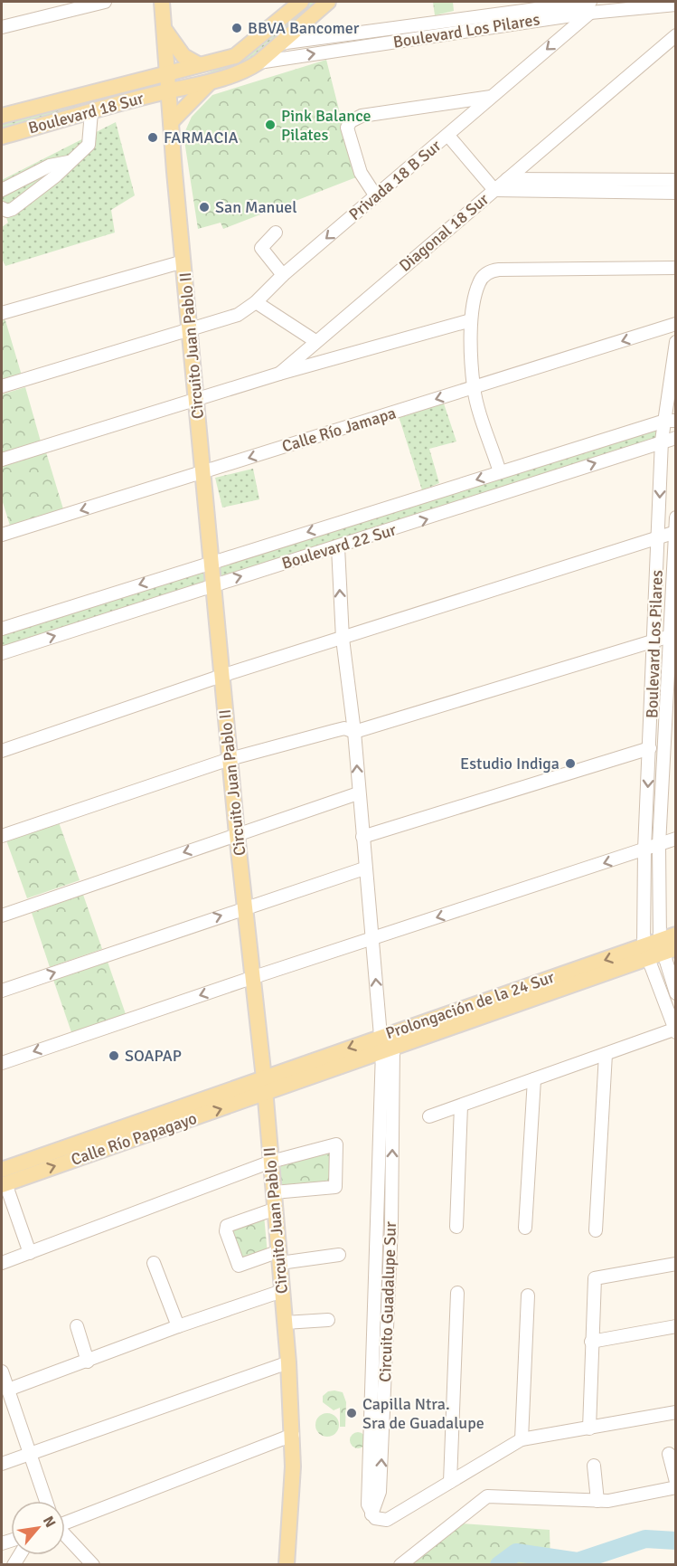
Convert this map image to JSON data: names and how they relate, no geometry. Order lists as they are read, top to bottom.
{
  "streets": {
    "main road": [
      "Boulevard 18 Sur",
      "Circuito Juan Pablo II",
      "Prolongación de la 24 Sur",
      "Calle Río Papagayo"
    ],
    "street": [
      "Boulevard Los Pilares",
      "Privada 18 B Sur",
      "Diagonal 18 Sur",
      "Calle Río Jamapa",
      "Boulevard 22 Sur",
      "Circuito Guadalupe Sur"
    ]
  },
  "crossings": [
    ["Boulevard Los Pilares", "Boulevard 18 Sur"],
    ["Boulevard Los Pilares", "Privada 18 B Sur"],
    ["Boulevard Los Pilares", "Boulevard 22 Sur"],
    ["Boulevard Los Pilares", "Prolongación de la 24 Sur"],
    ["Boulevard 18 Sur", "Circuito Juan Pablo II"],
    ["Privada 18 B Sur", "Circuito Juan Pablo II"],
    ["Diagonal 18 Sur", "Circuito Juan Pablo II"],
    ["Circuito Juan Pablo II", "Calle Río Jamapa"],
    ["Circuito Juan Pablo II", "Boulevard 22 Sur"],
    ["Circuito Juan Pablo II", "Prolongación de la 24 Sur"],
    ["Circuito Juan Pablo II", "Calle Río Papagayo"],
    ["Prolongación de la 24 Sur", "Calle Río Papagayo"],
    ["Prolongación de la 24 Sur", "Circuito Guadalupe Sur"]
  ],
  "one_way": ["Privada 18 B Sur", "Calle Río Jamapa"],
  "places": [
    "BBVA Bancomer",
    "Pink Balance Pilates",
    "FARMACIA",
    "San Manuel",
    "Estudio Indiga",
    "SOAPAP",
    "Capilla Ntra. Sra de Guadalupe"
  ],
  "north": "top right"
}
